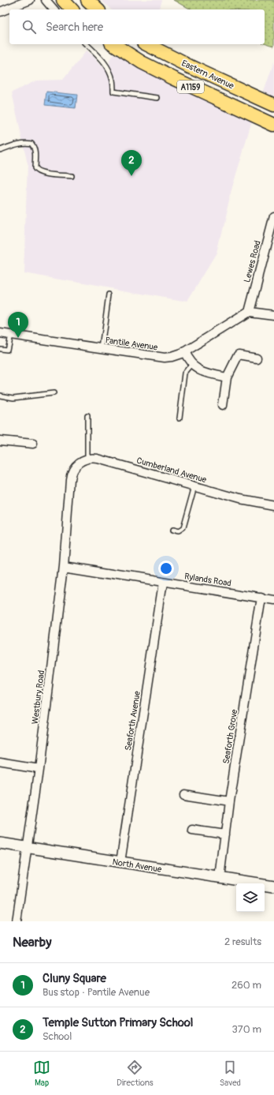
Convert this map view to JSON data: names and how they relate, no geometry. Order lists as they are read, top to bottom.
{
  "streets": {
    "main road": ["Eastern Avenue", "A1159"],
    "street": [
      "Lewes Road",
      "Pantile Avenue",
      "Cumberland Avenue",
      "Rylands Road",
      "Westbury Road",
      "Seaforth Avenue",
      "Seaforth Grove",
      "North Avenue"
    ]
  },
  "crossings": [
    ["Lewes Road", "Pantile Avenue"],
    ["Cumberland Avenue", "Westbury Road"],
    ["Rylands Road", "Westbury Road"],
    ["Rylands Road", "Seaforth Avenue"],
    ["Rylands Road", "Seaforth Grove"],
    ["Westbury Road", "North Avenue"],
    ["Seaforth Avenue", "North Avenue"],
    ["Seaforth Grove", "North Avenue"]
  ],
  "page": {
    "search": "Search here",
    "pins": ["2", "1"],
    "heading": ["Nearby", "2 results"],
    "list": [
      {
        "mark": "1",
        "name": "Cluny Square",
        "note": "Bus stop · Pantile Avenue",
        "value": "260 m"
      },
      {
        "mark": "2",
        "name": "Temple Sutton Primary School",
        "note": "School",
        "value": "370 m"
      }
    ],
    "nav": ["Map", "Directions", "Saved"]
  }
}
